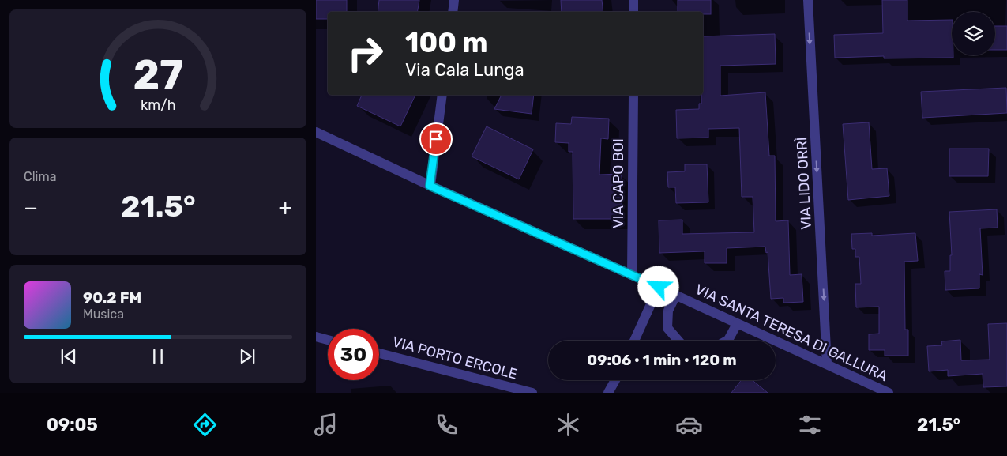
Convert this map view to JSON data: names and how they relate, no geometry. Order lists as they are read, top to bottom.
{
  "streets": {
    "street": [
      "VIA CAPO BOI",
      "VIA LIDO ORRÌ",
      "VIA SANTA TERESA DI GALLURA",
      "VIA PORTO ERCOLE"
    ]
  },
  "crossings": [
    ["VIA CAPO BOI", "VIA SANTA TERESA DI GALLURA"],
    ["VIA LIDO ORRÌ", "VIA SANTA TERESA DI GALLURA"]
  ],
  "one_way": ["VIA LIDO ORRÌ"],
  "page": {
    "turn": ["100 m", "Via Cala Lunga"],
    "tile": "Clima",
    "heat": ["−", "21.5°", "+"],
    "song": ["90.2 FM", "Musica"],
    "limit": "30",
    "trip": "09:06 · 1 min · 120 m",
    "tabs": ["09:05", "21.5°"],
    "gauge": ["27", "km/h"]
  }
}
